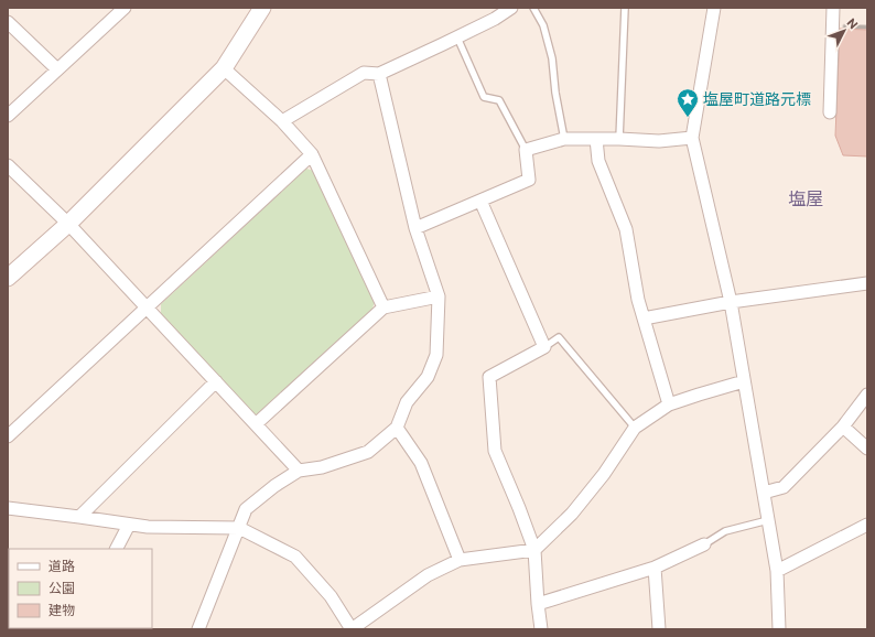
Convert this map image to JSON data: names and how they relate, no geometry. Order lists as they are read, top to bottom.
{
  "districts": ["塩屋"],
  "places": {
    "place": ["塩屋町道路元標"]
  },
  "legend": ["道路", "公園", "建物"],
  "north": "top right"
}
